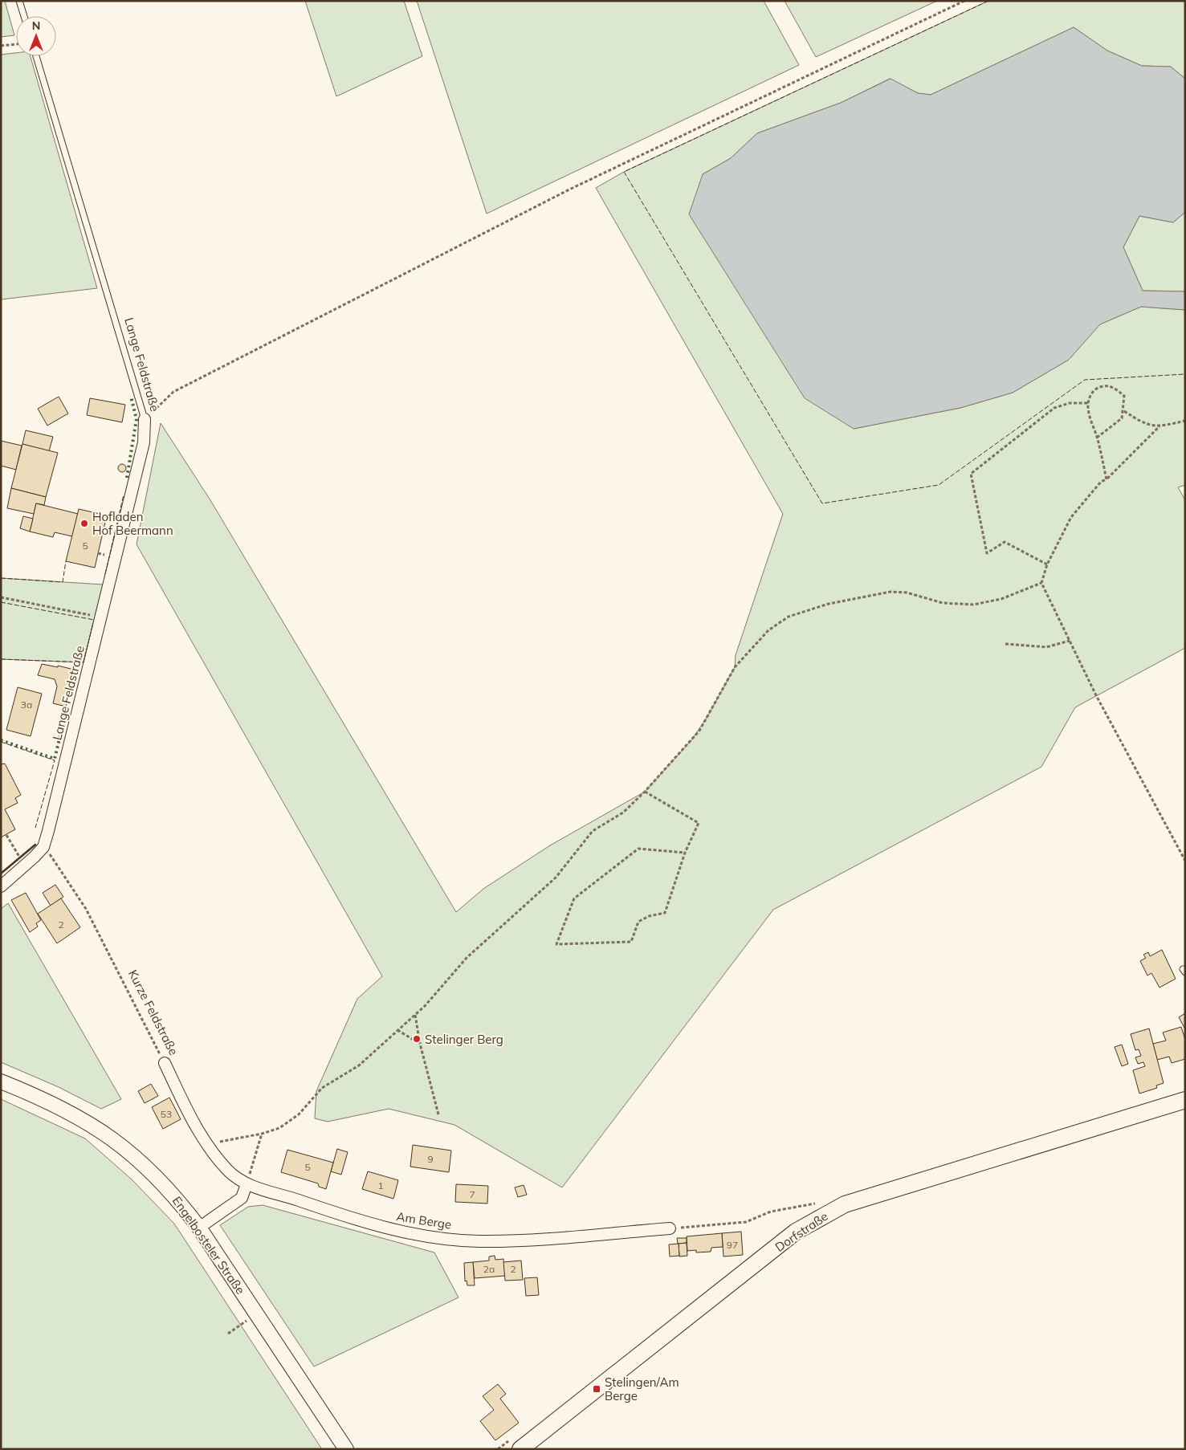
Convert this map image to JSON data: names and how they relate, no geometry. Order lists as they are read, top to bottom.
{
  "streets": {
    "main road": ["Dorfstraße"],
    "street": [
      "Lange Feldstraße",
      "Kurze Feldstraße",
      "Am Berge",
      "Engelbosteler Straße"
    ]
  },
  "crossings": [
    ["Lange Feldstraße", "Kurze Feldstraße"],
    ["Kurze Feldstraße", "Am Berge"]
  ],
  "places": {
    "other": ["Hofladen Hof Beermann", "Stelinger Berg"],
    "transit": ["Stelingen/Am Berge"]
  },
  "house_numbers": [
    "5",
    "3a",
    "2",
    "53",
    "9",
    "5",
    "1",
    "7",
    "97",
    "2a",
    "2"
  ],
  "north": "top"
}
